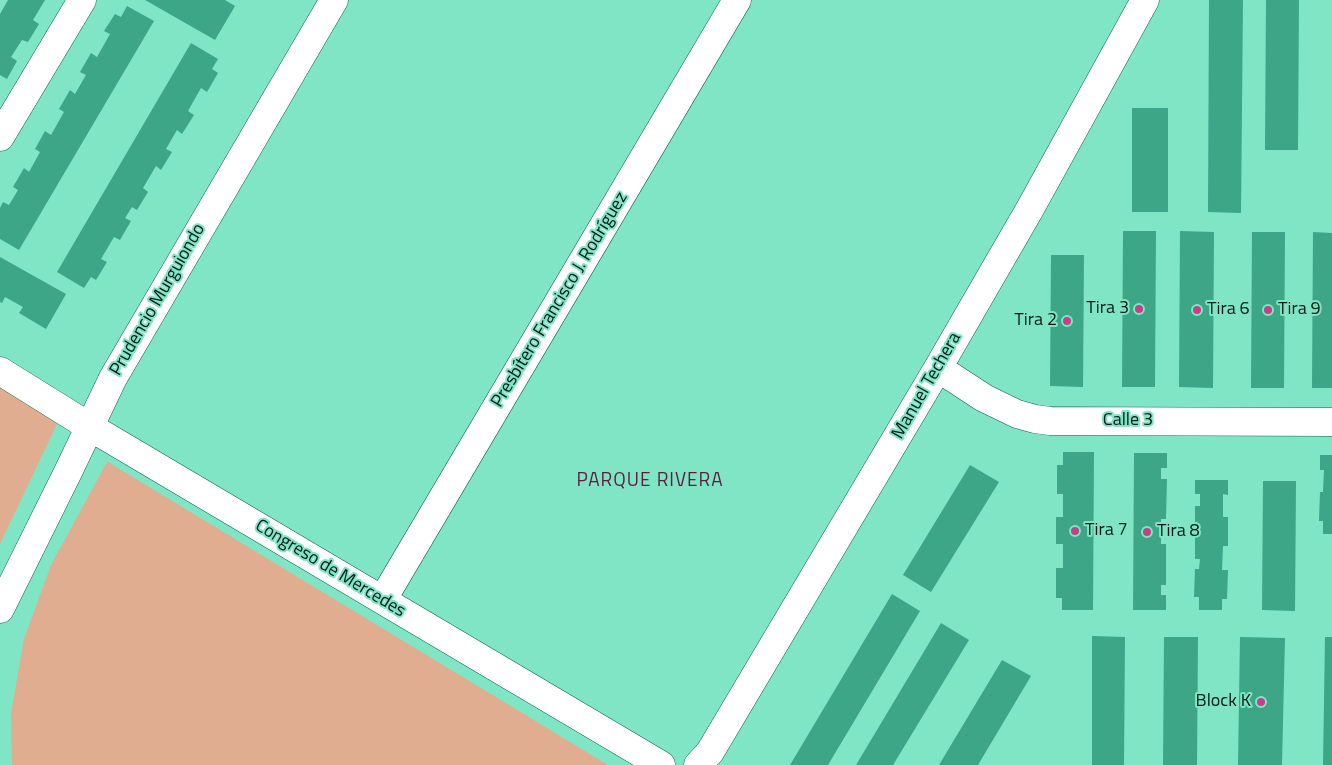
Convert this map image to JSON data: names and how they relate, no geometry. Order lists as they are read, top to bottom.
{
  "streets": {
    "street": [
      "Prudencio Murguiondo",
      "Presbítero Francisco J. Rodríguez",
      "Manuel Techera",
      "Calle 3",
      "Congreso de Mercedes"
    ]
  },
  "crossings": [
    ["Prudencio Murguiondo", "Congreso de Mercedes"],
    ["Presbítero Francisco J. Rodríguez", "Congreso de Mercedes"],
    ["Manuel Techera", "Calle 3"]
  ],
  "districts": ["PARQUE RIVERA"],
  "places": [
    "Tira 3",
    "Tira 6",
    "Tira 9",
    "Tira 2",
    "Tira 7",
    "Tira 8",
    "Block K"
  ]
}
